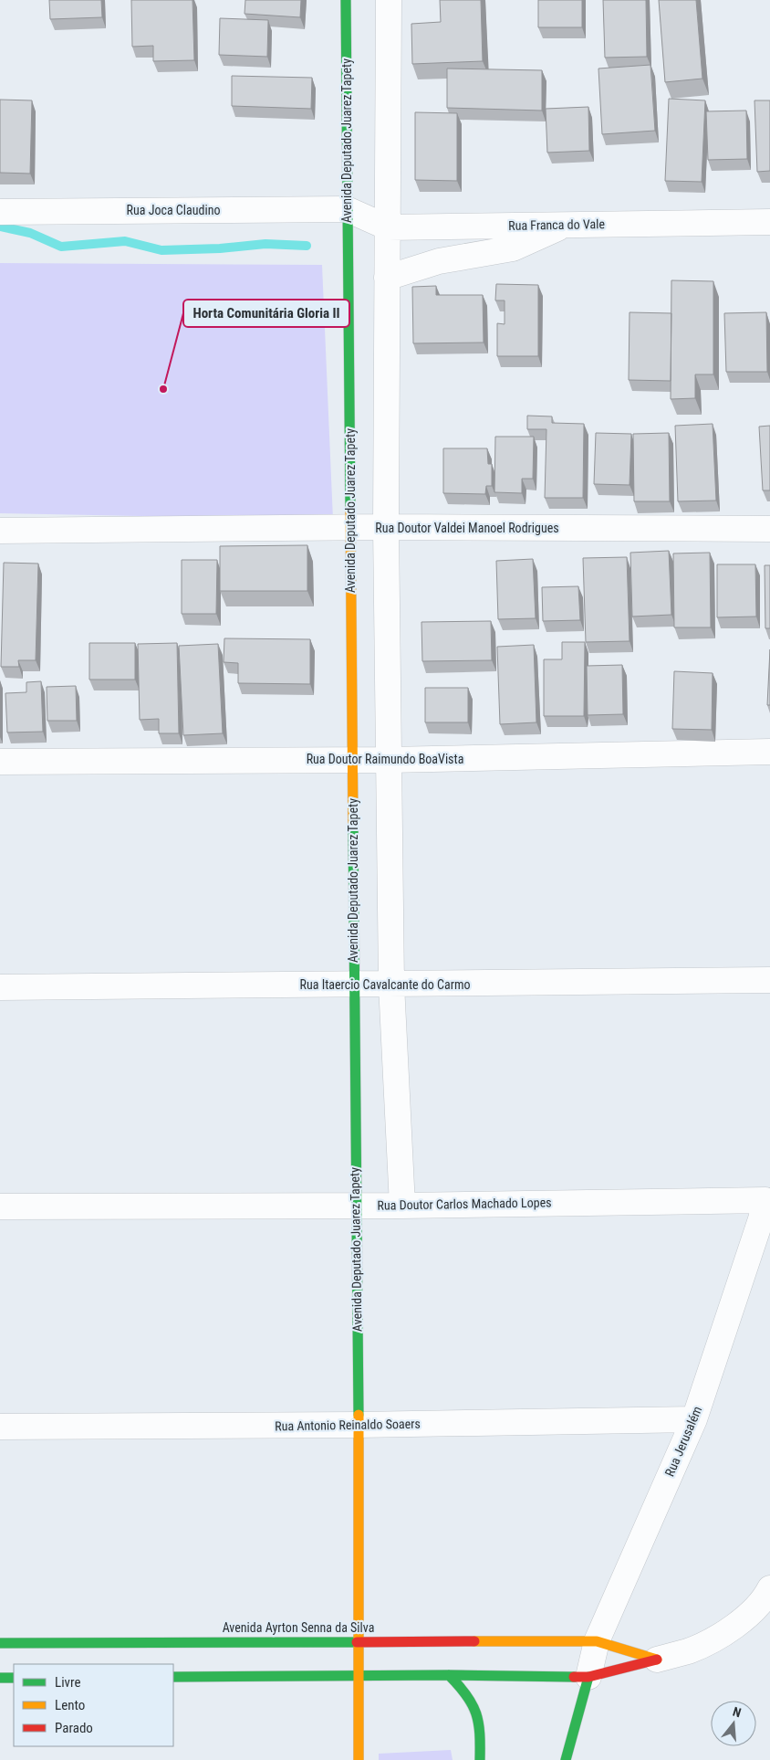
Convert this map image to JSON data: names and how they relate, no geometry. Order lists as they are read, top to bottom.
{
  "streets": {
    "street": [
      "Avenida Deputado Juarez Tapety",
      "Rua Joca Claudino",
      "Rua Franca do Vale",
      "Rua Doutor Valdei Manoel Rodrigues",
      "Rua Doutor Raimundo BoaVista",
      "Rua Itaercio Cavalcante do Carmo",
      "Rua Doutor Carlos Machado Lopes",
      "Rua Antonio Reinaldo Soaers",
      "Rua Jerusalém",
      "Avenida Ayrton Senna da Silva"
    ]
  },
  "crossings": [
    ["Avenida Deputado Juarez Tapety", "Rua Joca Claudino"],
    ["Avenida Deputado Juarez Tapety", "Rua Franca do Vale"],
    ["Avenida Deputado Juarez Tapety", "Rua Doutor Valdei Manoel Rodrigues"],
    ["Avenida Deputado Juarez Tapety", "Rua Doutor Raimundo BoaVista"],
    ["Avenida Deputado Juarez Tapety", "Rua Itaercio Cavalcante do Carmo"],
    ["Avenida Deputado Juarez Tapety", "Rua Doutor Carlos Machado Lopes"],
    ["Avenida Deputado Juarez Tapety", "Rua Antonio Reinaldo Soaers"],
    ["Avenida Deputado Juarez Tapety", "Avenida Ayrton Senna da Silva"],
    ["Rua Joca Claudino", "Rua Franca do Vale"],
    ["Rua Doutor Carlos Machado Lopes", "Rua Jerusalém"],
    ["Rua Antonio Reinaldo Soaers", "Rua Jerusalém"],
    ["Rua Jerusalém", "Avenida Ayrton Senna da Silva"]
  ],
  "places": ["Horta Comunitária Gloria II"],
  "legend": ["Livre", "Lento", "Parado"],
  "north": "top"
}
